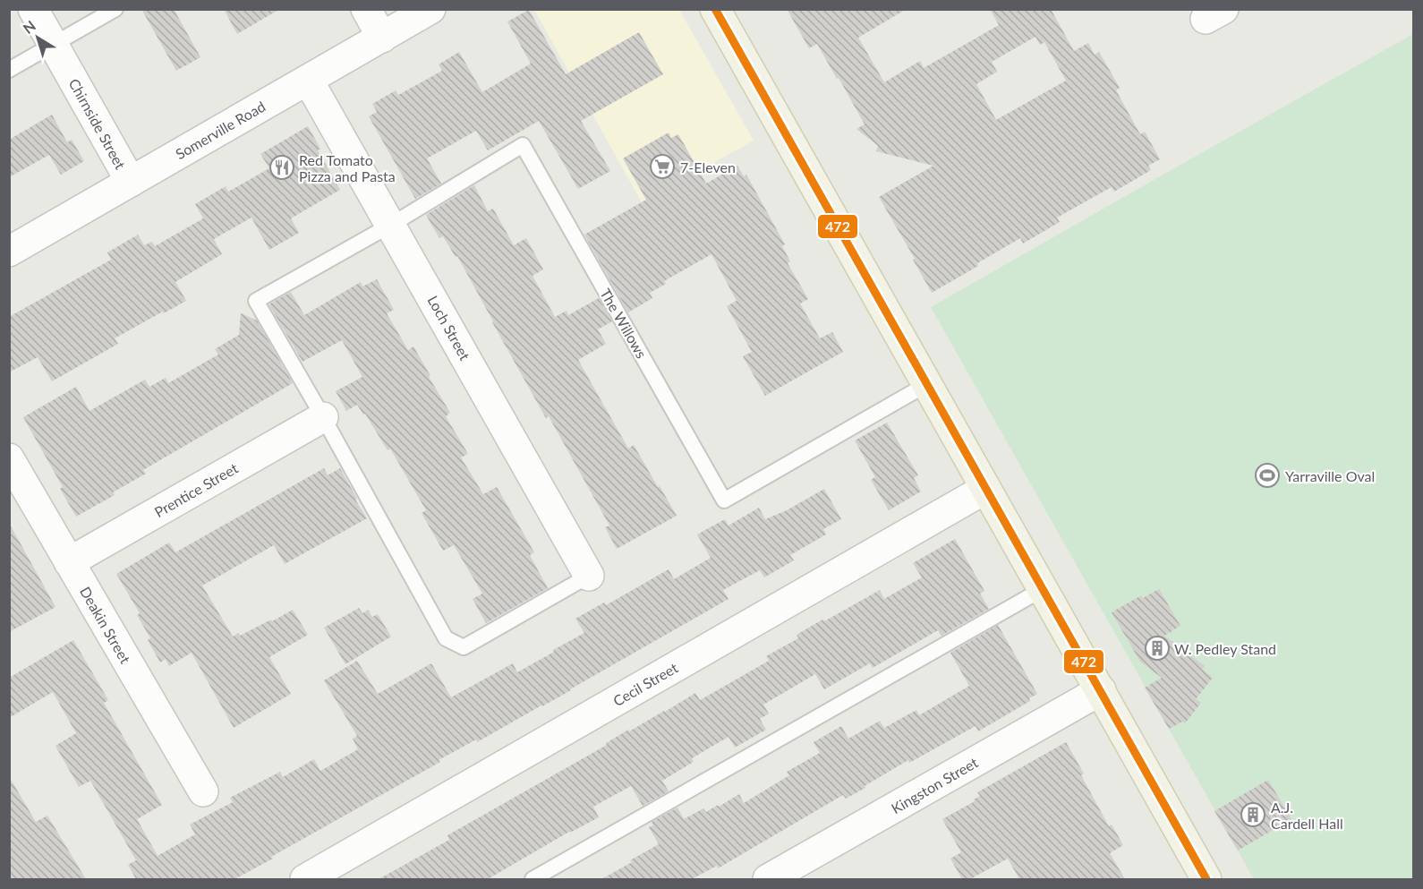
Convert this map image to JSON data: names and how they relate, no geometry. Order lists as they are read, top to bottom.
{
  "streets": {
    "street": [
      "Chirnside Street",
      "Somerville Road",
      "Loch Street",
      "Prentice Street",
      "Deakin Street",
      "Cecil Street",
      "Kingston Street"
    ],
    "lane": ["The Willows"]
  },
  "crossings": [
    ["Chirnside Street", "Somerville Road"],
    ["Somerville Road", "Loch Street"],
    ["The Willows", "Loch Street"],
    ["Prentice Street", "Deakin Street"]
  ],
  "places": {
    "supermarket": ["7-Eleven"],
    "restaurant": ["Red Tomato Pizza and Pasta"],
    "sports": ["Yarraville Oval"],
    "building": ["W. Pedley Stand", "A.J. Cardell Hall"]
  },
  "lines": ["transit line 472"],
  "north": "top left"
}
